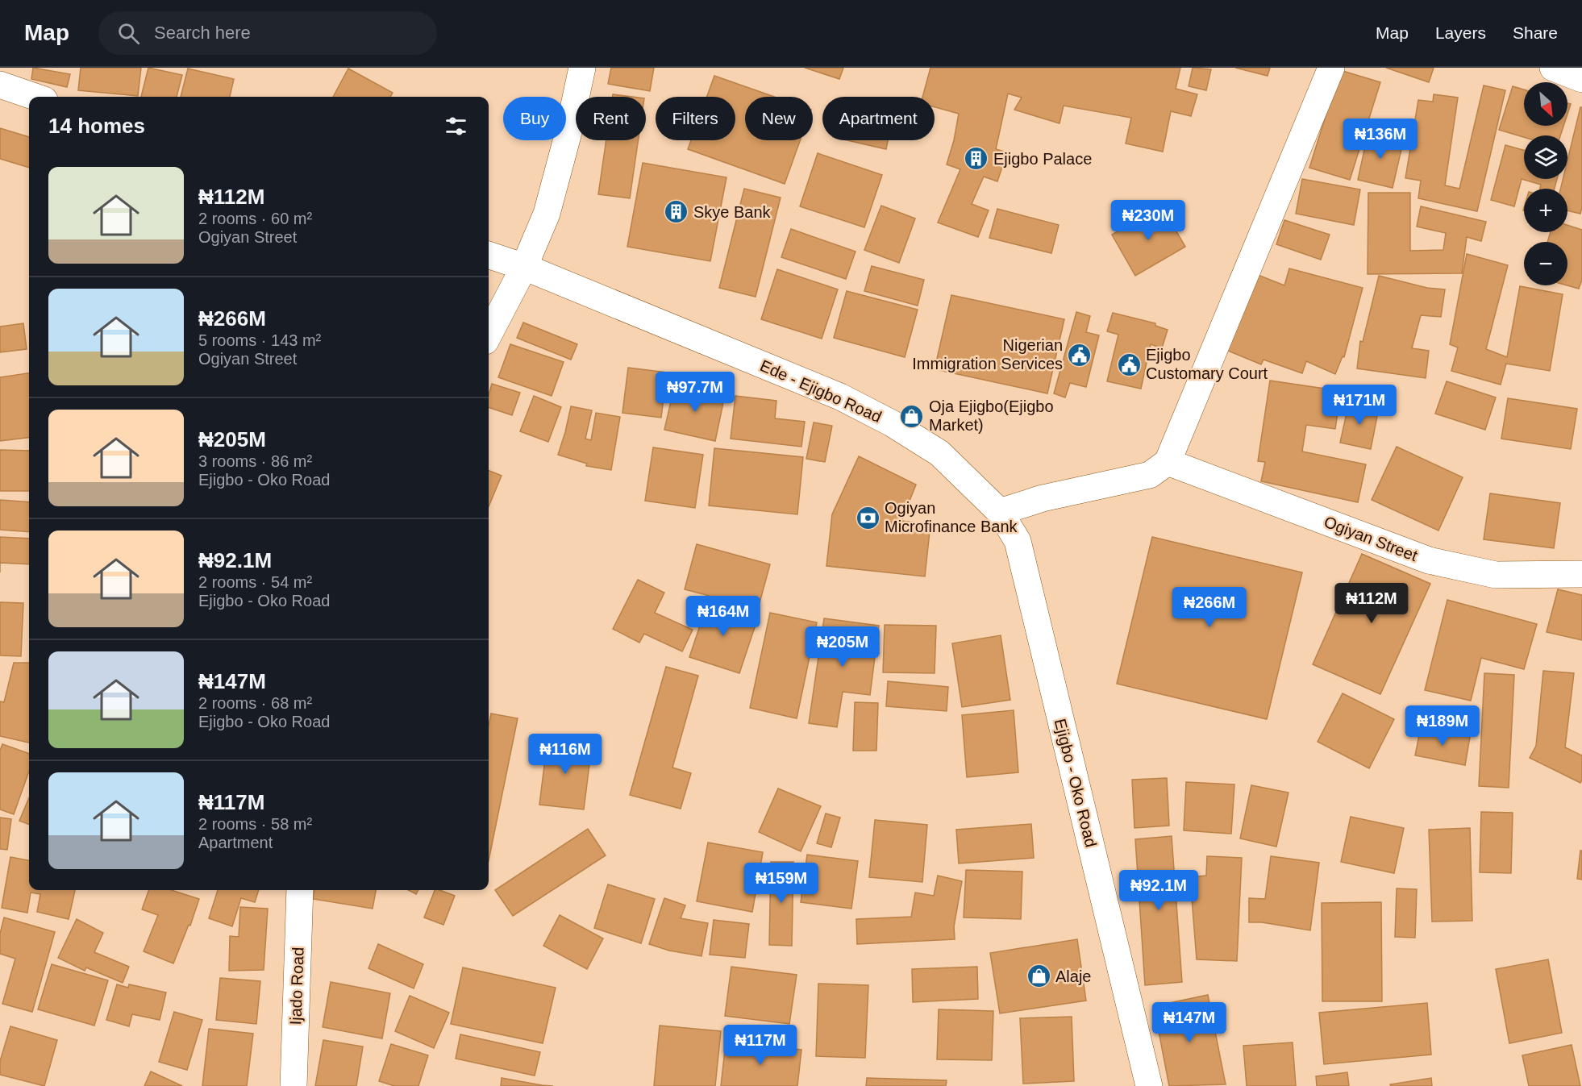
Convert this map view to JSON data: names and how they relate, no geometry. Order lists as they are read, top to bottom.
{
  "streets": {
    "main road": [
      "Ede - Ejigbo Road",
      "Ogiyan Street",
      "Ejigbo - Oko Road",
      "Ijado Road"
    ]
  },
  "crossings": [
    ["Ede - Ejigbo Road", "Ejigbo - Oko Road"]
  ],
  "places": {
    "building": ["Ejigbo Palace", "Skye Bank"],
    "public building": ["Nigerian Immigration Services", "Ejigbo Customary Court"],
    "shop": ["Oja Ejigbo(Ejigbo Market)", "Alaje"],
    "bank": ["Ogiyan Microfinance Bank"]
  },
  "north": "bottom right",
  "page": {
    "header": "Map",
    "search": "Search here",
    "nav": ["Map", "Layers", "Share"],
    "map_buttons": ["+", "−"],
    "chip": [
      "Buy",
      "Rent",
      "Filters",
      "New",
      "Apartment"
    ],
    "heading": "14 homes",
    "price": [
      "₦136M",
      "₦230M",
      "₦97.7M",
      "₦171M",
      "₦112M",
      "₦266M",
      "₦164M",
      "₦205M",
      "₦189M",
      "₦116M",
      "₦159M",
      "₦92.1M",
      "₦147M",
      "₦117M"
    ],
    "list": [
      {
        "name": "₦112M",
        "note": "2 rooms · 60 m² · Ogiyan Street"
      },
      {
        "name": "₦266M",
        "note": "5 rooms · 143 m² · Ogiyan Street"
      },
      {
        "name": "₦205M",
        "note": "3 rooms · 86 m² · Ejigbo - Oko Road"
      },
      {
        "name": "₦92.1M",
        "note": "2 rooms · 54 m² · Ejigbo - Oko Road"
      },
      {
        "name": "₦147M",
        "note": "2 rooms · 68 m² · Ejigbo - Oko Road"
      },
      {
        "name": "₦117M",
        "note": "2 rooms · 58 m² · Apartment"
      }
    ]
  }
}
